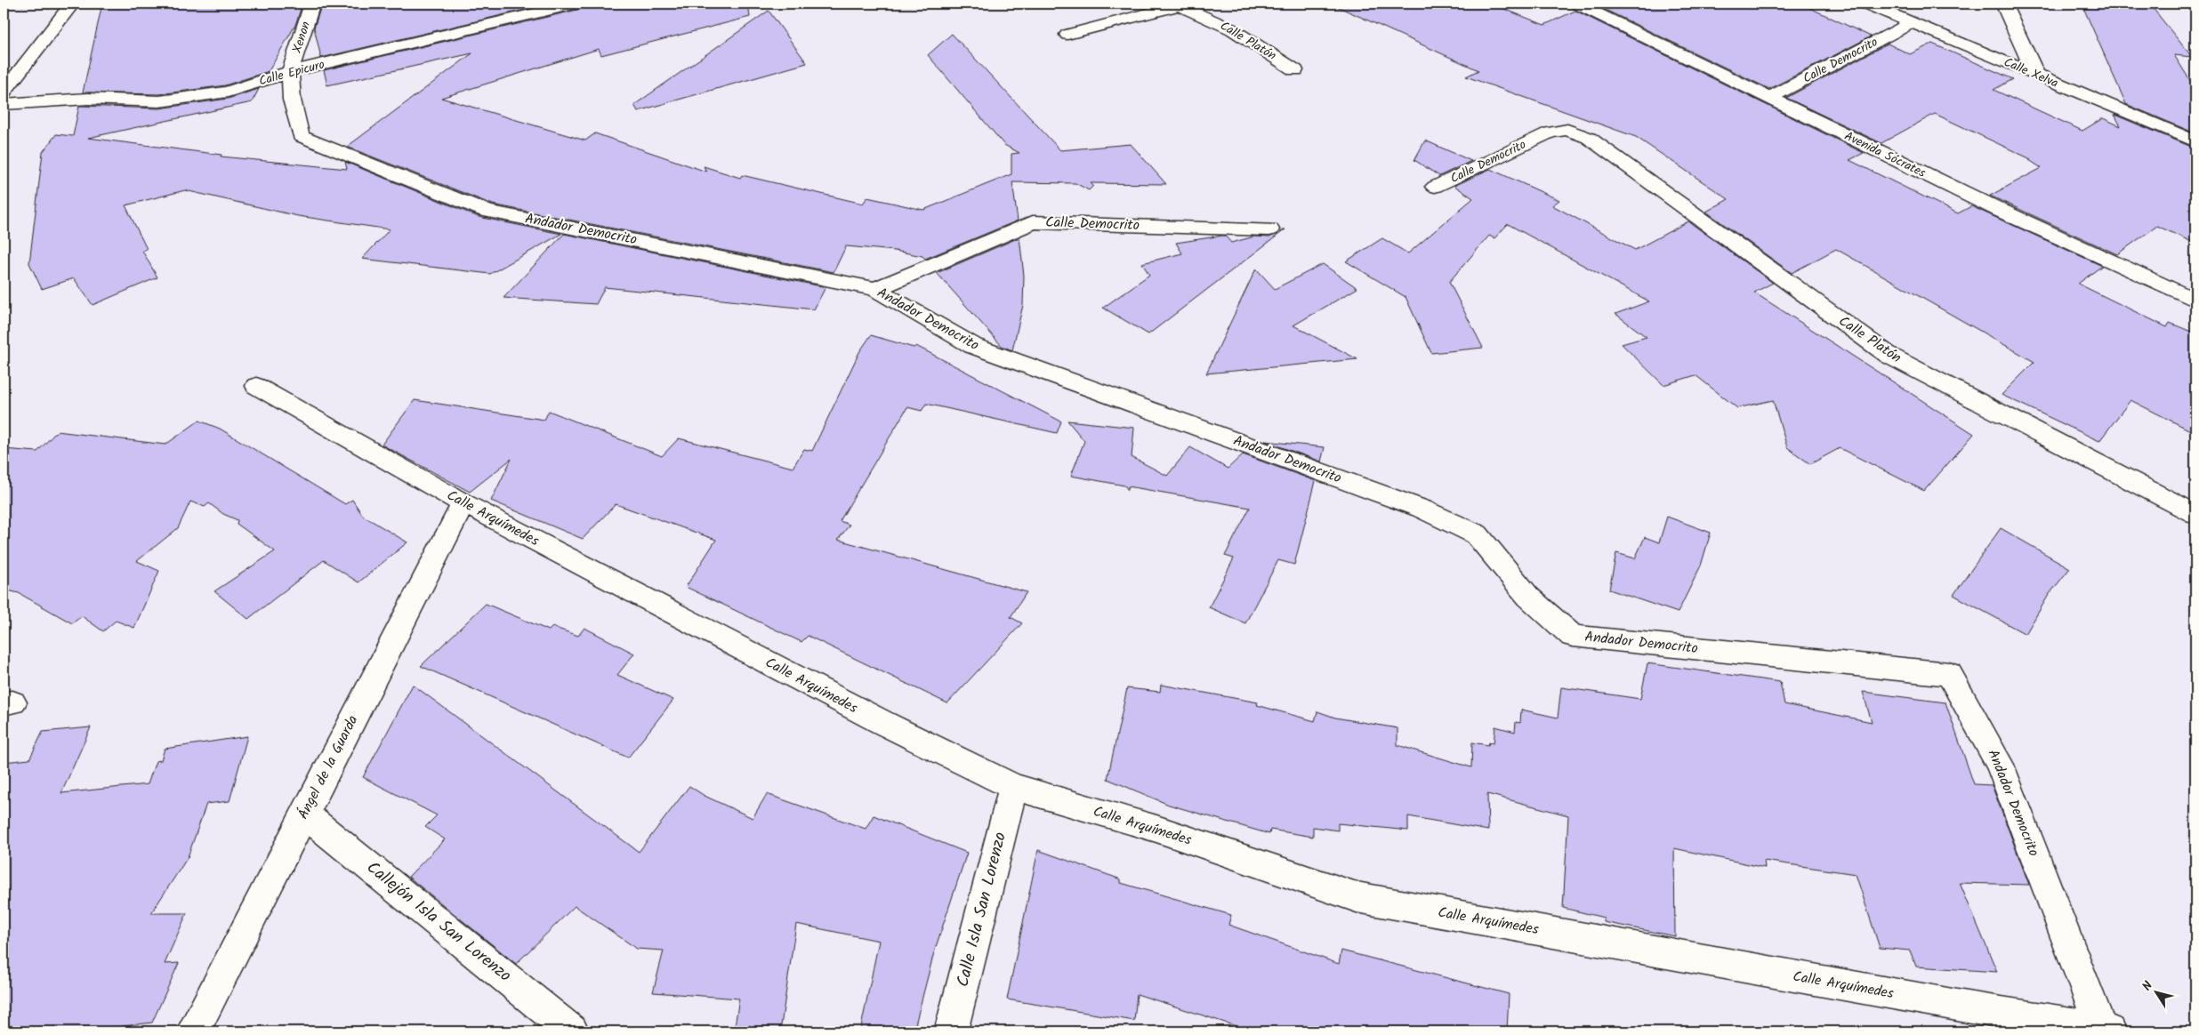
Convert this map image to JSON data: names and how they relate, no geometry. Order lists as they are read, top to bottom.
{
  "streets": {
    "street": [
      "Xenon",
      "Calle Platón",
      "Calle Democrito",
      "Calle Epicuro",
      "Calle Xelva",
      "Avenida Sócrates",
      "Andador Democrito",
      "Calle Arquímedes",
      "Ángel de la Guarda",
      "Calle Isla San Lorenzo",
      "Callejón Isla San Lorenzo"
    ]
  },
  "crossings": [
    ["Xenon", "Calle Epicuro"],
    ["Xenon", "Andador Democrito"],
    ["Calle Platón", "Calle Democrito"],
    ["Calle Democrito", "Calle Xelva"],
    ["Calle Democrito", "Avenida Sócrates"],
    ["Calle Democrito", "Andador Democrito"],
    ["Calle Epicuro", "Andador Democrito"],
    ["Andador Democrito", "Calle Arquímedes"],
    ["Calle Arquímedes", "Ángel de la Guarda"],
    ["Calle Arquímedes", "Calle Isla San Lorenzo"],
    ["Ángel de la Guarda", "Callejón Isla San Lorenzo"]
  ],
  "north": "top left"
}
